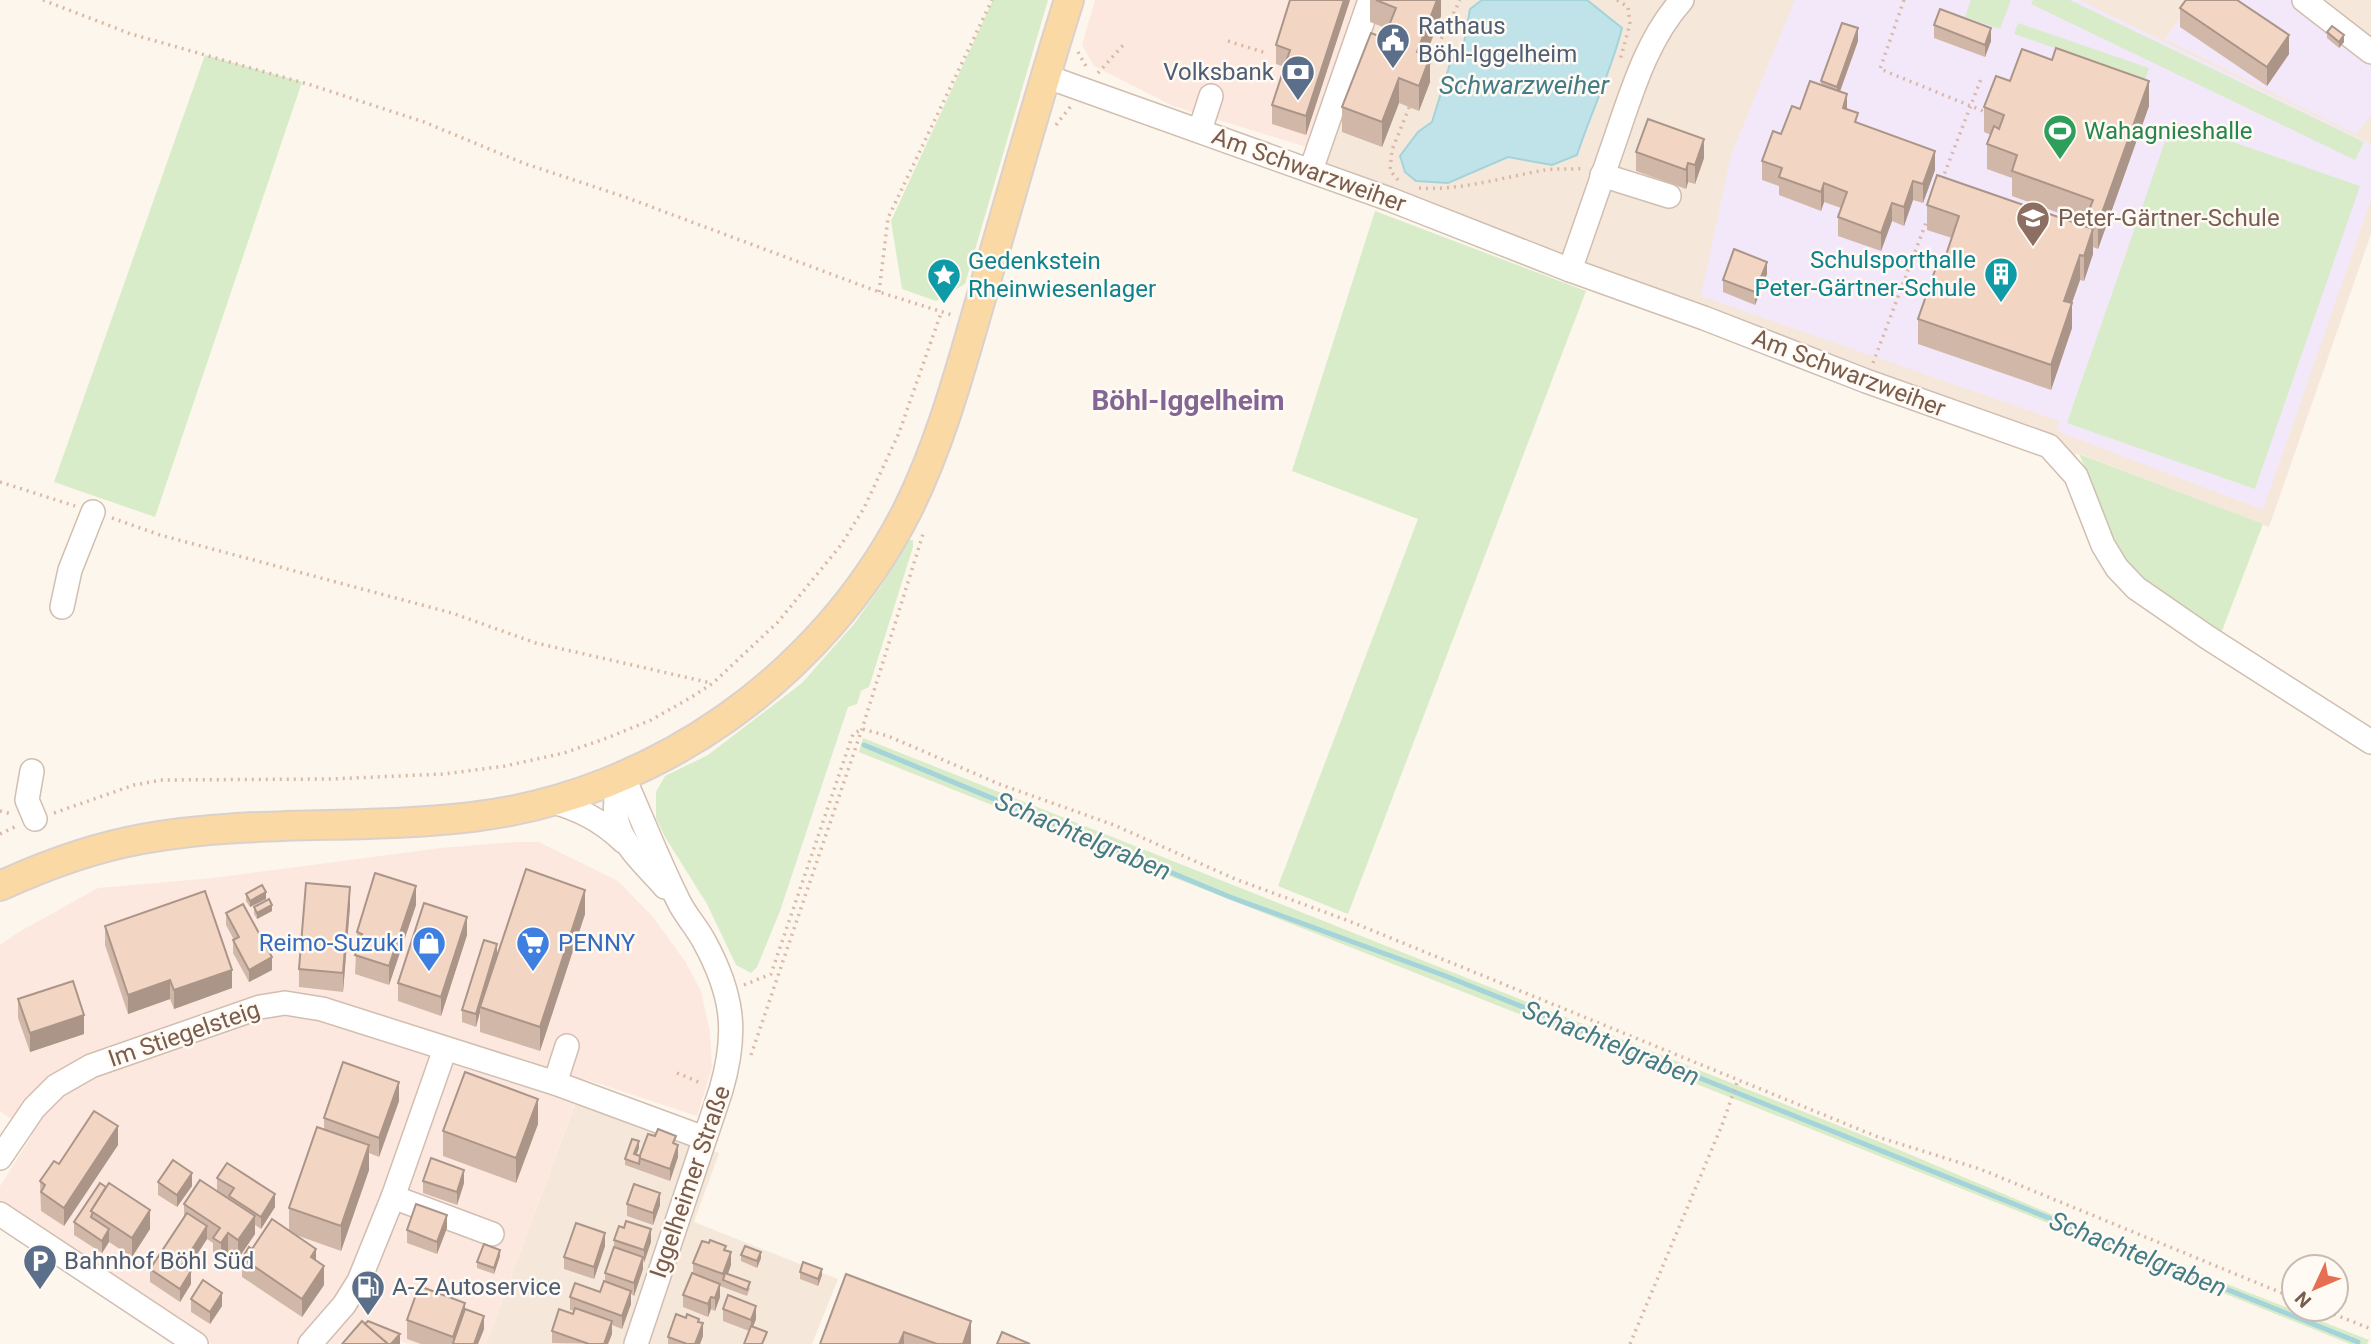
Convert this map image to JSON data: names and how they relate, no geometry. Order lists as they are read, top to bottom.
{
  "streets": {
    "street": ["Am Schwarzweiher", "Im Stiegelsteig", "Iggelheimer Straße"]
  },
  "crossings": [
    ["Im Stiegelsteig", "Iggelheimer Straße"]
  ],
  "districts": ["Böhl-Iggelheim"],
  "water": ["Schwarzweiher", "Schachtelgraben"],
  "places": {
    "public building": ["Rathaus Böhl-Iggelheim"],
    "bank": ["Volksbank"],
    "sports": ["Wahagnieshalle"],
    "school or university": ["Peter-Gärtner-Schule"],
    "building": ["Schulsporthalle Peter-Gärtner-Schule"],
    "place": ["Gedenkstein Rheinwiesenlager"],
    "shop": ["Reimo-Suzuki"],
    "supermarket": ["PENNY"],
    "parking": ["Bahnhof Böhl Süd"],
    "fuel station": ["A-Z Autoservice"]
  },
  "north": "bottom left"
}
